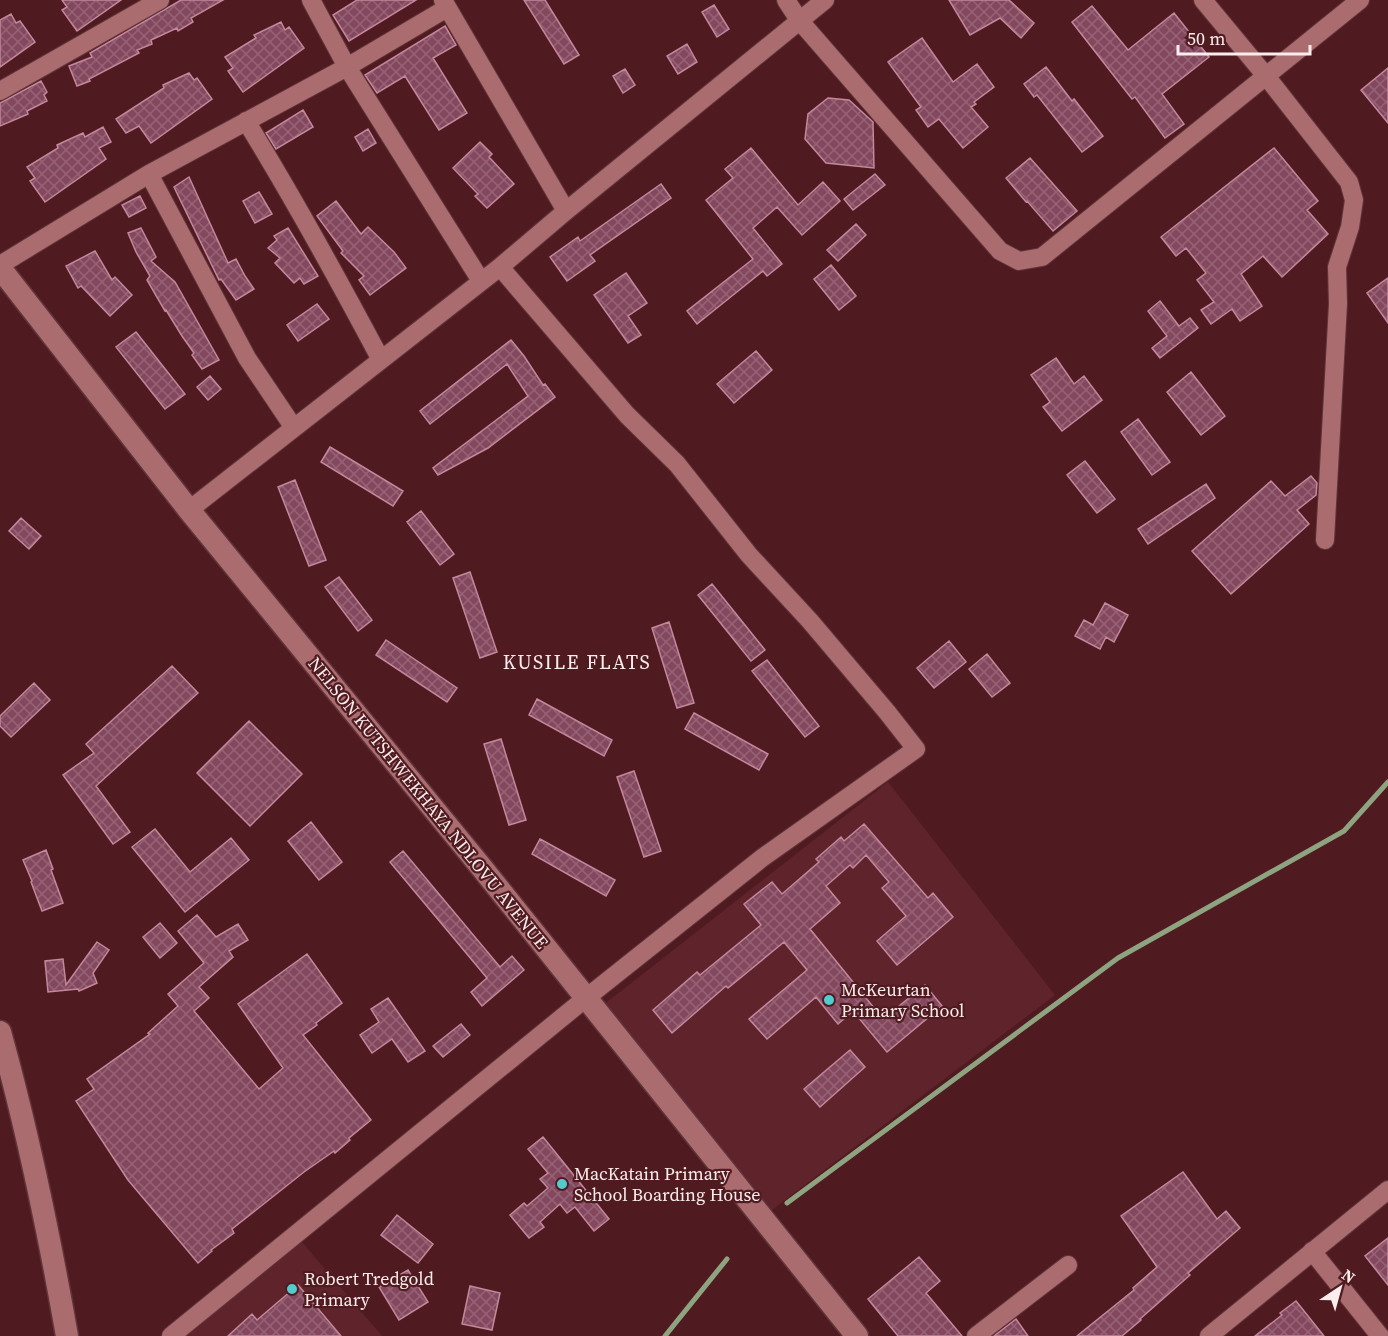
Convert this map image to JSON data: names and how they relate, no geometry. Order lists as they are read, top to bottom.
{
  "streets": {
    "street": ["NELSON KUTSHWEKHAYA NDLOVU AVENUE"]
  },
  "districts": ["KUSILE FLATS"],
  "places": ["McKeurtan Primary School", "MacKatain Primary School Boarding House", "Robert Tredgold Primary"],
  "scale_bar": "50 m",
  "north": "top right"
}
